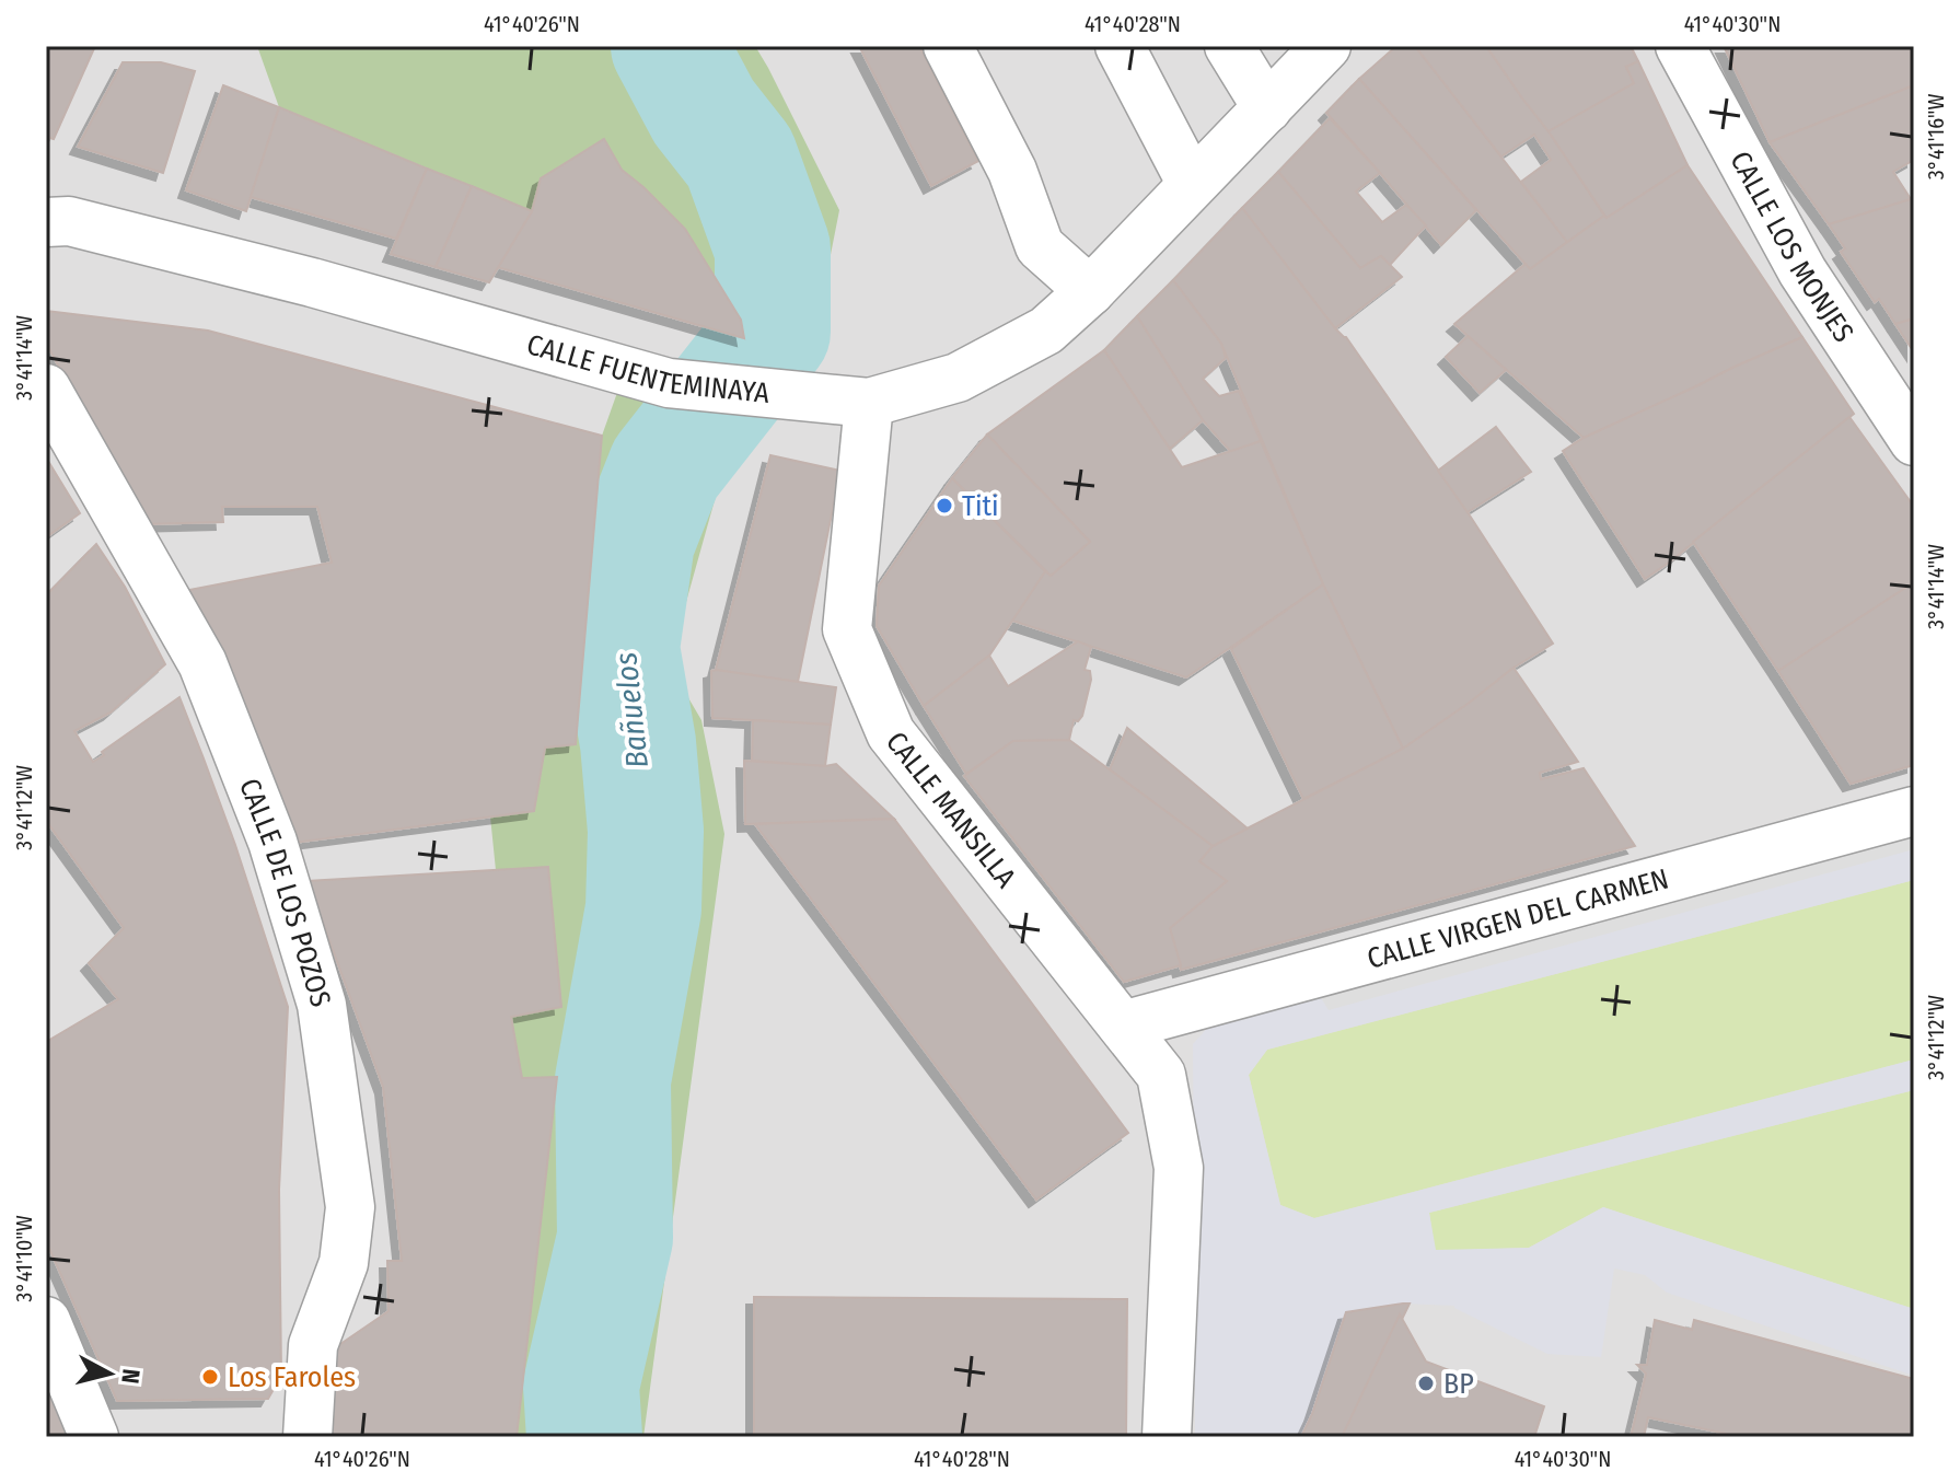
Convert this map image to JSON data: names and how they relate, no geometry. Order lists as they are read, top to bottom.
{
  "streets": {
    "street": [
      "CALLE LOS MONJES",
      "CALLE FUENTEMINAYA",
      "CALLE MANSILLA",
      "CALLE DE LOS POZOS",
      "CALLE VIRGEN DEL CARMEN"
    ]
  },
  "crossings": [
    ["CALLE FUENTEMINAYA", "CALLE MANSILLA"],
    ["CALLE MANSILLA", "CALLE VIRGEN DEL CARMEN"]
  ],
  "water": ["Bañuelos"],
  "places": ["Titi", "Los Faroles", "BP"],
  "north": "right",
  "coordinates": [
    "41°40'26\"N",
    "41°40'28\"N",
    "41°40'30\"N",
    "3°41'16\"W",
    "3°41'14\"W",
    "3°41'12\"W",
    "3°41'10\"W"
  ]
}
